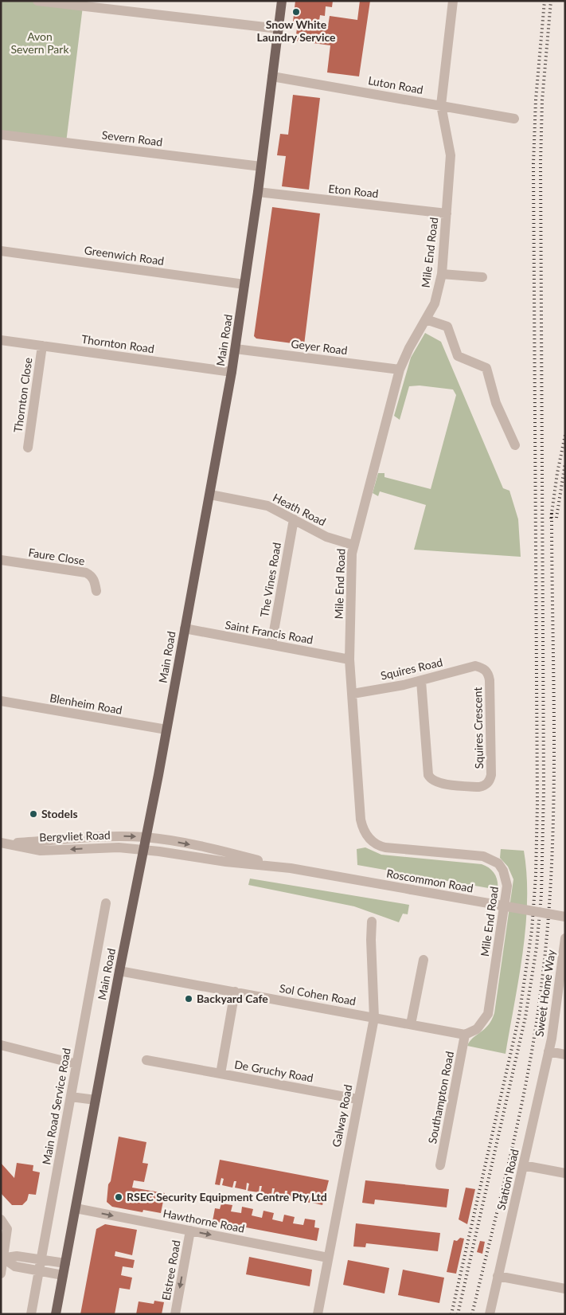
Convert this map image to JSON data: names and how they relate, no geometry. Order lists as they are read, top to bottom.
{
  "streets": {
    "main road": ["Main Road"],
    "street": [
      "Luton Road",
      "Severn Road",
      "Eton Road",
      "Mile End Road",
      "Greenwich Road",
      "Thornton Road",
      "Geyer Road",
      "Thornton Close",
      "Heath Road",
      "Faure Close",
      "The Vines Road",
      "Saint Francis Road",
      "Squires Road",
      "Blenheim Road",
      "Squires Crescent",
      "Bergvliet Road",
      "Roscommon Road",
      "Sweet Home Way",
      "Sol Cohen Road",
      "De Gruchy Road",
      "Southampton Road",
      "Main Road Service Road",
      "Galway Road",
      "Station Road",
      "Hawthorne Road",
      "Elstree Road"
    ]
  },
  "crossings": [
    ["Luton Road", "Mile End Road"],
    ["Luton Road", "Main Road"],
    ["Severn Road", "Main Road"],
    ["Eton Road", "Mile End Road"],
    ["Eton Road", "Main Road"],
    ["Mile End Road", "Geyer Road"],
    ["Mile End Road", "Heath Road"],
    ["Mile End Road", "Saint Francis Road"],
    ["Mile End Road", "Squires Road"],
    ["Mile End Road", "Sol Cohen Road"],
    ["Mile End Road", "Southampton Road"],
    ["Greenwich Road", "Main Road"],
    ["Main Road", "Thornton Road"],
    ["Main Road", "Geyer Road"],
    ["Main Road", "Heath Road"],
    ["Main Road", "Saint Francis Road"],
    ["Main Road", "Blenheim Road"],
    ["Main Road", "Bergvliet Road"],
    ["Main Road", "Roscommon Road"],
    ["Main Road", "Sol Cohen Road"],
    ["Main Road", "Hawthorne Road"],
    ["Thornton Road", "Thornton Close"],
    ["Heath Road", "The Vines Road"],
    ["The Vines Road", "Saint Francis Road"],
    ["Squires Road", "Squires Crescent"],
    ["Bergvliet Road", "Roscommon Road"],
    ["Sweet Home Way", "Station Road"],
    ["Sol Cohen Road", "De Gruchy Road"],
    ["Sol Cohen Road", "Southampton Road"],
    ["Sol Cohen Road", "Galway Road"],
    ["De Gruchy Road", "Galway Road"],
    ["Galway Road", "Hawthorne Road"],
    ["Hawthorne Road", "Elstree Road"]
  ],
  "one_way": ["Hawthorne Road", "Elstree Road"],
  "parks": ["Avon Severn Park"],
  "places": [
    "Snow White Laundry Service",
    "Stodels",
    "Backyard Cafe",
    "RSEC Security Equipment Centre Pty Ltd"
  ]
}
